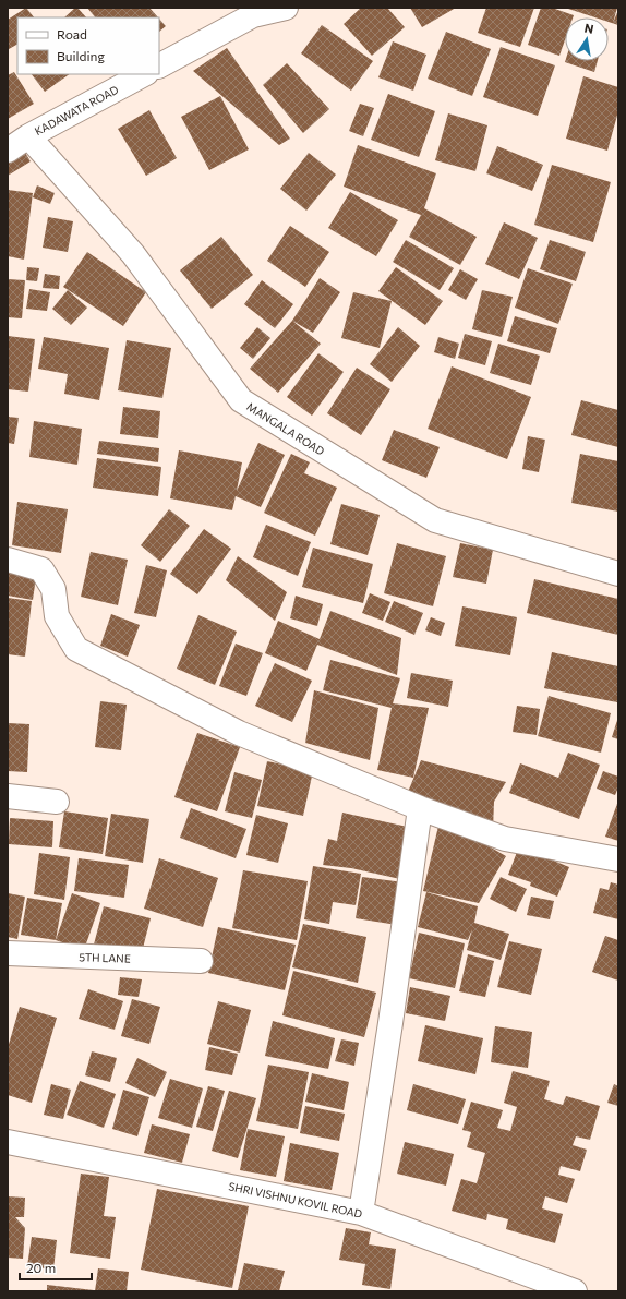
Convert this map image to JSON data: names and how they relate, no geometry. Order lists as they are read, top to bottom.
{
  "streets": {
    "street": [
      "KADAWATA ROAD",
      "MANGALA ROAD",
      "5TH LANE",
      "SHRI VISHNU KOVIL ROAD"
    ]
  },
  "crossings": [
    ["KADAWATA ROAD", "MANGALA ROAD"]
  ],
  "legend": ["Road", "Building"],
  "scale_bar": "20 m",
  "north": "top"
}
